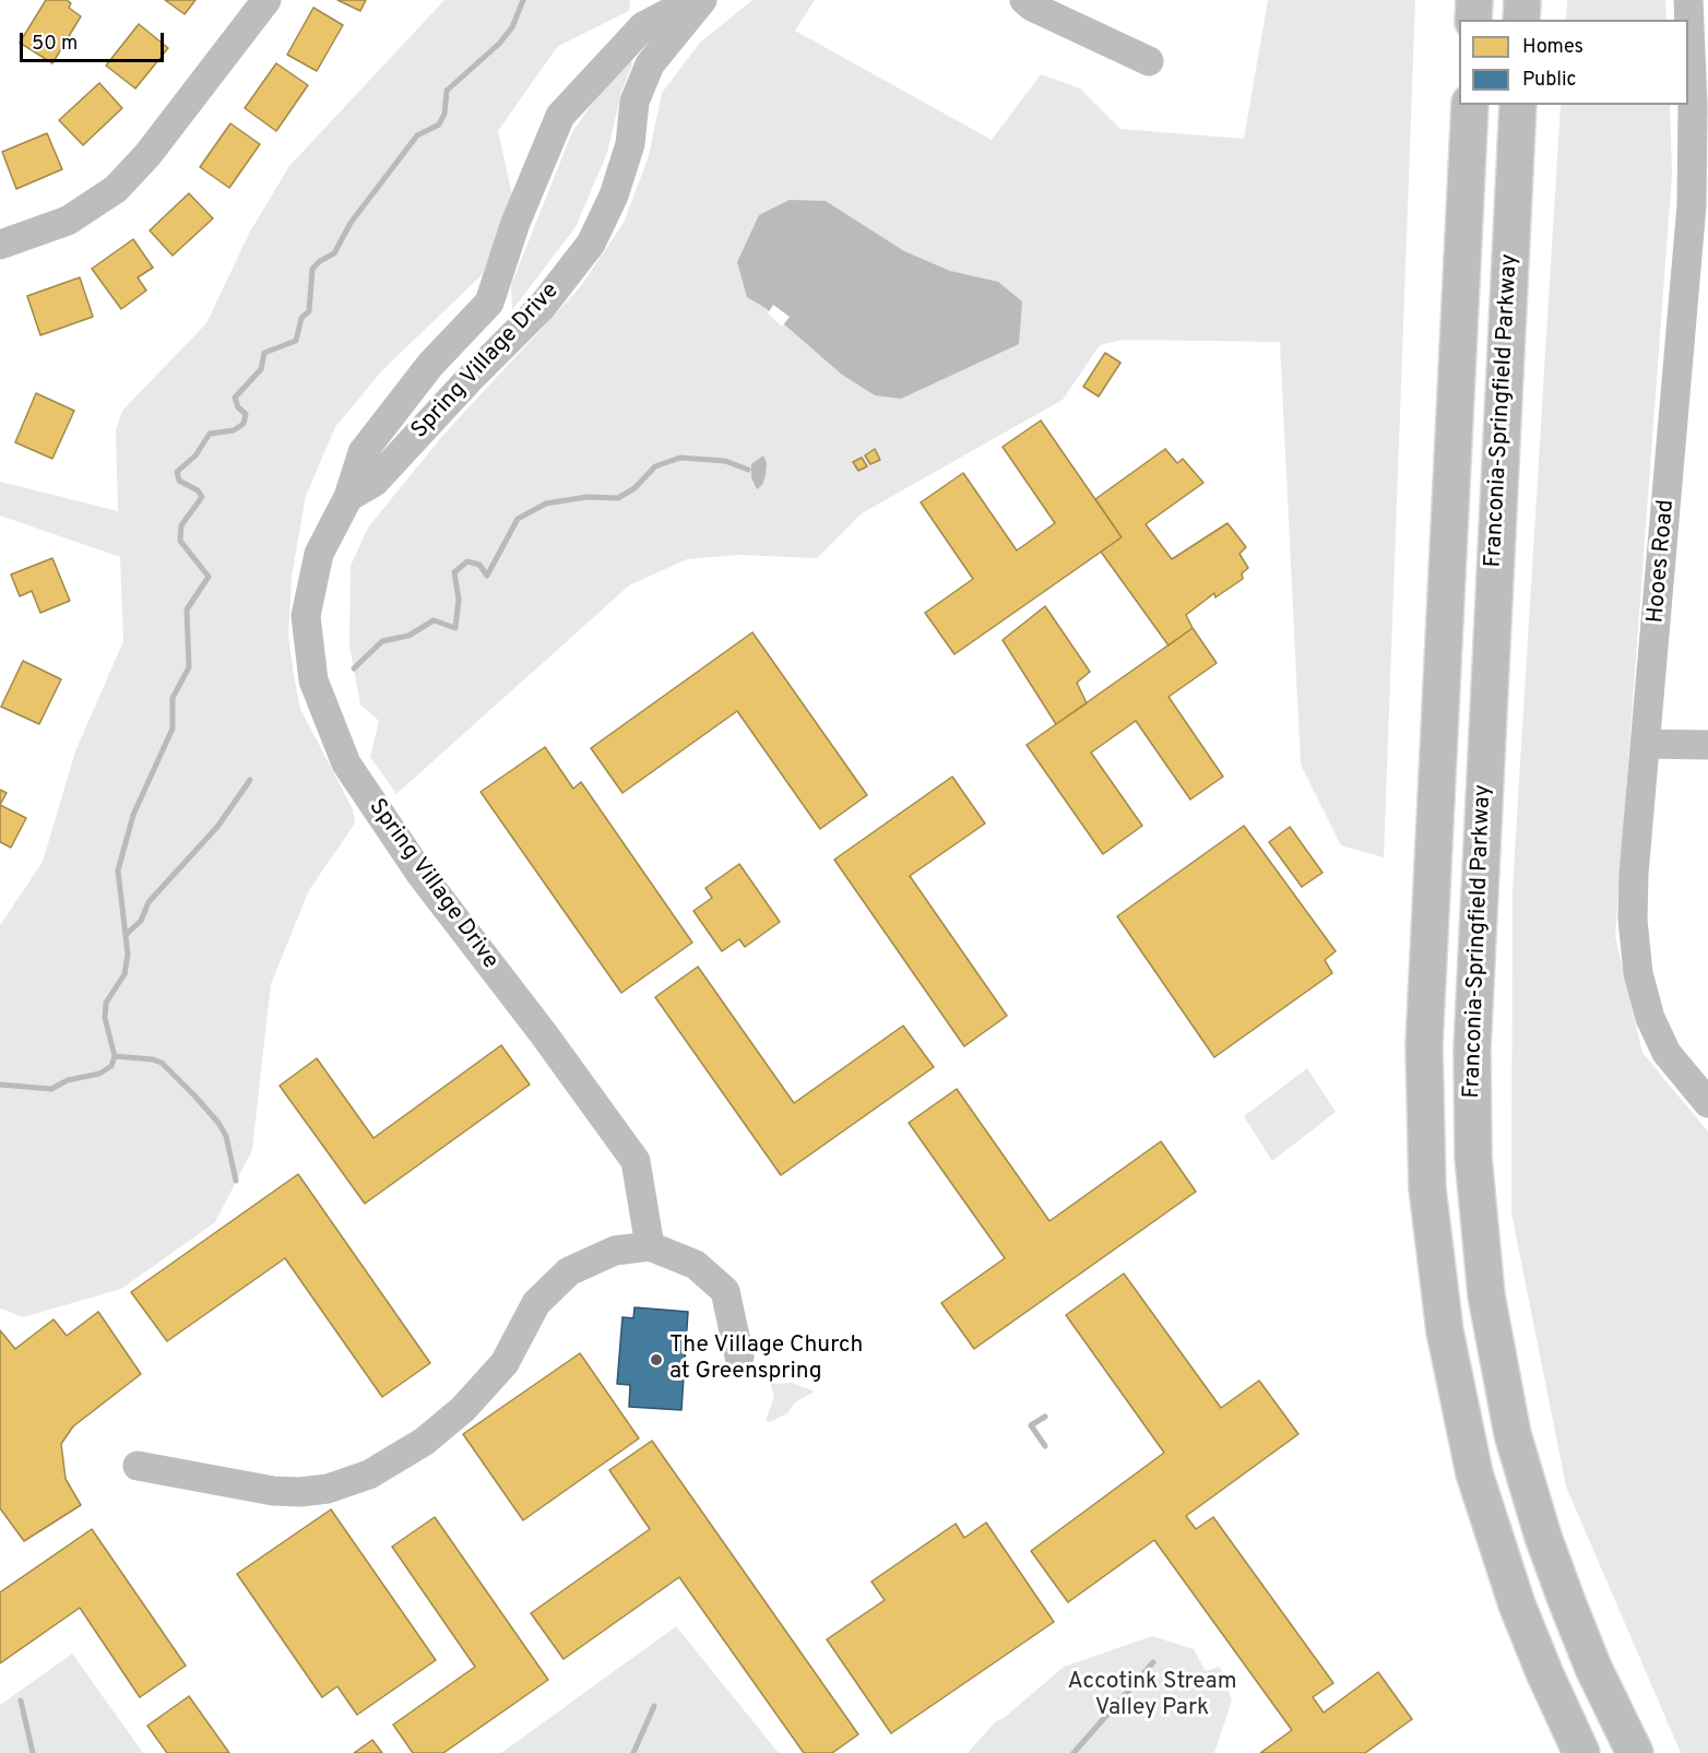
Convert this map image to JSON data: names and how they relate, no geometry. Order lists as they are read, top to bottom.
{
  "streets": {
    "main road": ["Franconia-Springfield Parkway"],
    "street": ["Spring Village Drive", "Hooes Road"]
  },
  "parks": ["Accotink Stream Valley Park"],
  "places": ["The Village Church at Greenspring"],
  "legend": ["Homes", "Public"],
  "scale_bar": "50 m"
}
